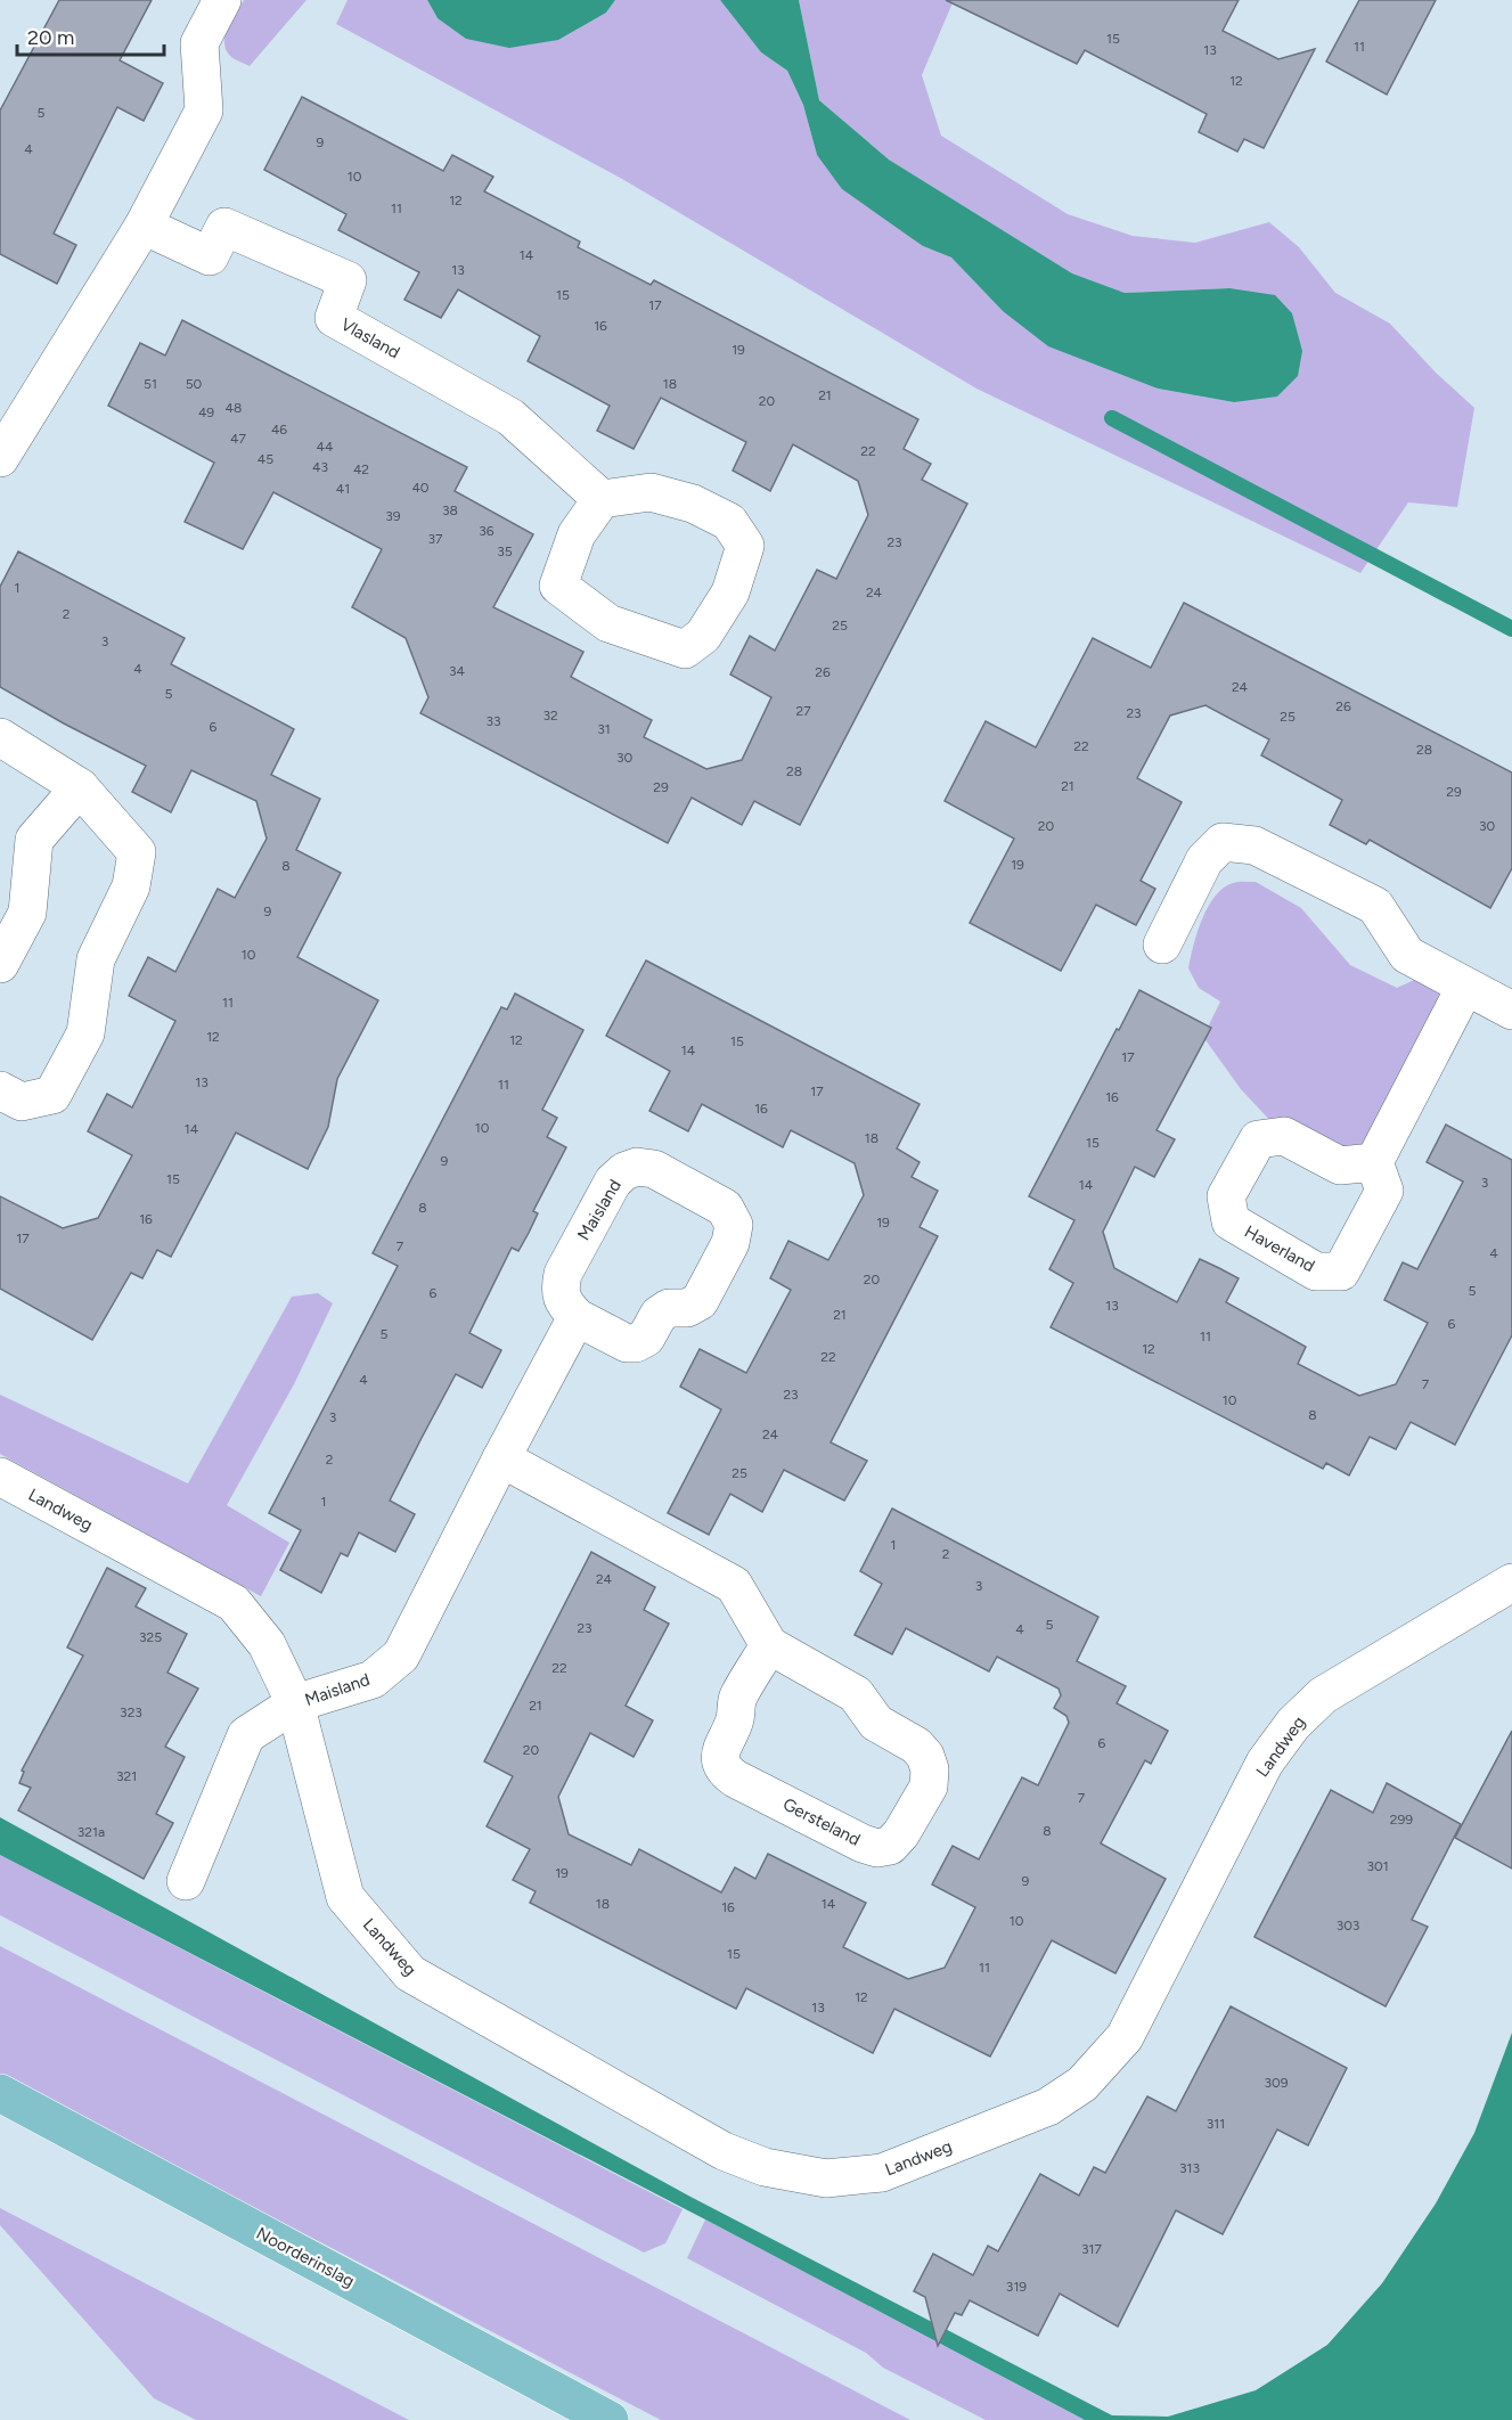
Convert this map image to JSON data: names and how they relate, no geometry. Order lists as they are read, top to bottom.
{
  "streets": {
    "main road": ["Noorderinslag"],
    "street": [
      "Vlasland",
      "Maisland",
      "Landweg",
      "Gersteland"
    ]
  },
  "crossings": [
    ["Maisland", "Landweg"]
  ],
  "house_numbers": [
    "15",
    "11",
    "13",
    "12",
    "5",
    "9",
    "4",
    "10",
    "12",
    "11",
    "14",
    "13",
    "15",
    "17",
    "16",
    "19",
    "51",
    "50",
    "18",
    "21",
    "20",
    "48",
    "49",
    "46",
    "47",
    "44",
    "22",
    "45",
    "43",
    "42",
    "40",
    "41",
    "38",
    "39",
    "36",
    "37",
    "23",
    "35",
    "1",
    "24",
    "2",
    "25",
    "3",
    "4",
    "34",
    "26",
    "24",
    "5",
    "26",
    "27",
    "23",
    "32",
    "25",
    "33",
    "6",
    "31",
    "22",
    "28",
    "30",
    "28",
    "21",
    "29",
    "29",
    "20",
    "30",
    "19",
    "8",
    "9",
    "10",
    "11",
    "12",
    "12",
    "15",
    "14",
    "17",
    "13",
    "11",
    "17",
    "16",
    "16",
    "10",
    "14",
    "18",
    "15",
    "9",
    "15",
    "3",
    "14",
    "8",
    "16",
    "19",
    "17",
    "7",
    "4",
    "20",
    "5",
    "6",
    "13",
    "21",
    "6",
    "5",
    "11",
    "12",
    "22",
    "4",
    "7",
    "23",
    "10",
    "8",
    "3",
    "24",
    "2",
    "25",
    "1",
    "1",
    "2",
    "24",
    "3",
    "5",
    "23",
    "4",
    "325",
    "22",
    "21",
    "323",
    "6",
    "20",
    "321",
    "7",
    "299",
    "8",
    "321a",
    "301",
    "19",
    "9",
    "18",
    "14",
    "16",
    "10",
    "303",
    "15",
    "11",
    "12",
    "13",
    "309",
    "311",
    "313",
    "317",
    "319"
  ],
  "scale_bar": "20 m"
}
